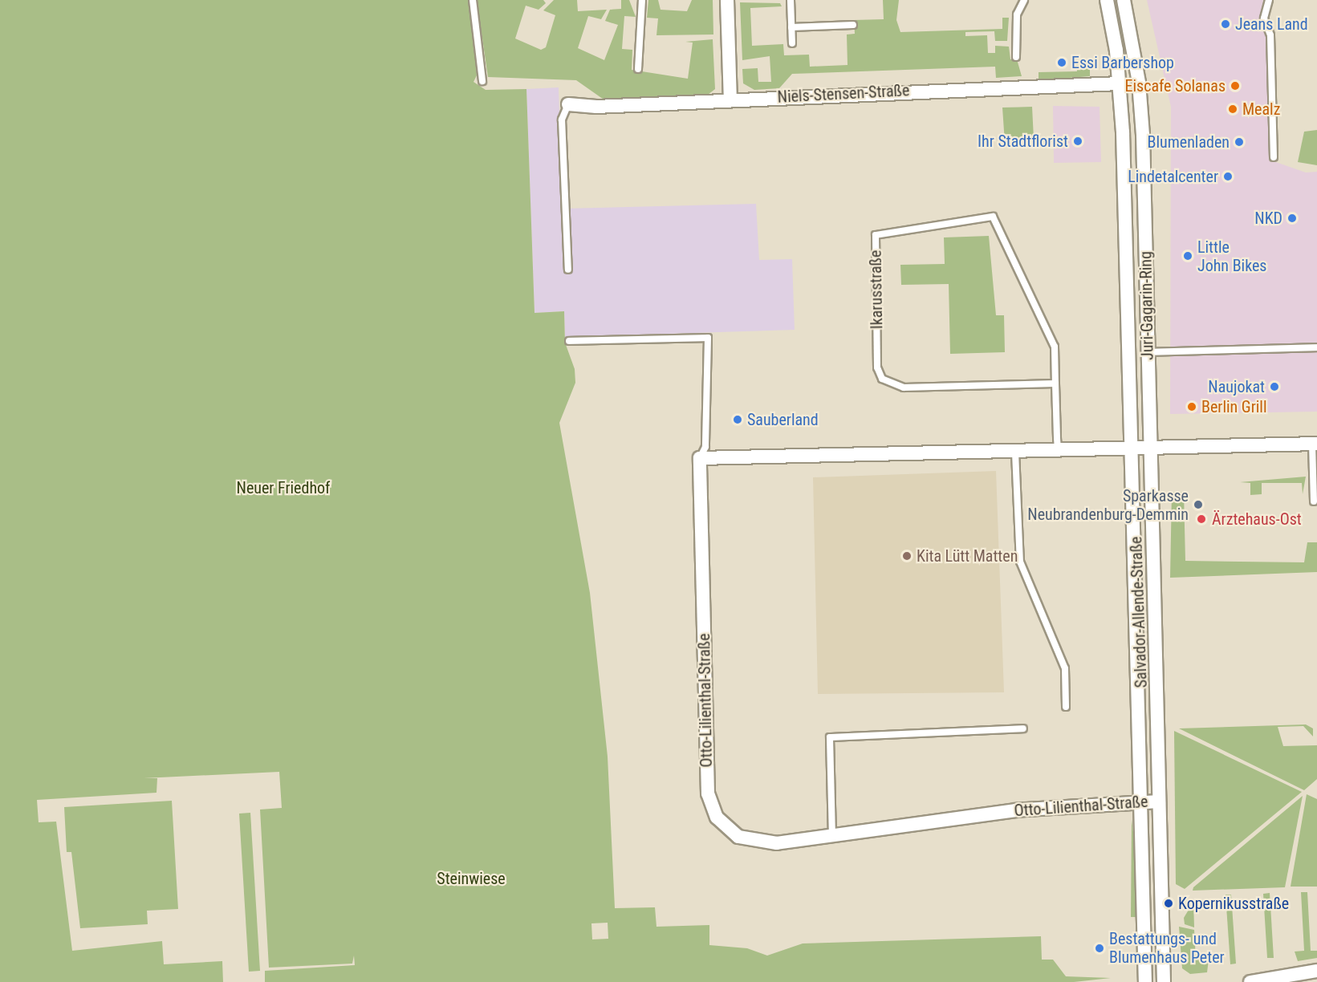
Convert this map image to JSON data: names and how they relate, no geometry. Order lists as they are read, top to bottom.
{
  "streets": {
    "street": [
      "Niels-Stensen-Straße",
      "Juri-Gagarin-Ring",
      "Salvador-Allende-Straße",
      "Otto-Lilienthal-Straße"
    ],
    "lane": ["Ikarusstraße"]
  },
  "crossings": [
    ["Niels-Stensen-Straße", "Juri-Gagarin-Ring"],
    ["Juri-Gagarin-Ring", "Salvador-Allende-Straße"],
    ["Salvador-Allende-Straße", "Otto-Lilienthal-Straße"]
  ],
  "parks": ["Neuer Friedhof", "Steinwiese"],
  "places": [
    "Jeans Land",
    "Essi Barbershop",
    "Eiscafe Solanas",
    "Mealz",
    "Ihr Stadtflorist",
    "Blumenladen",
    "Lindetalcenter",
    "NKD",
    "Little John Bikes",
    "Naujokat",
    "Berlin Grill",
    "Sauberland",
    "Sparkasse Neubrandenburg-Demmin",
    "Ärztehaus-Ost",
    "Kita Lütt Matten",
    "Kopernikusstraße",
    "Bestattungs- und Blumenhaus Peter"
  ]
}
